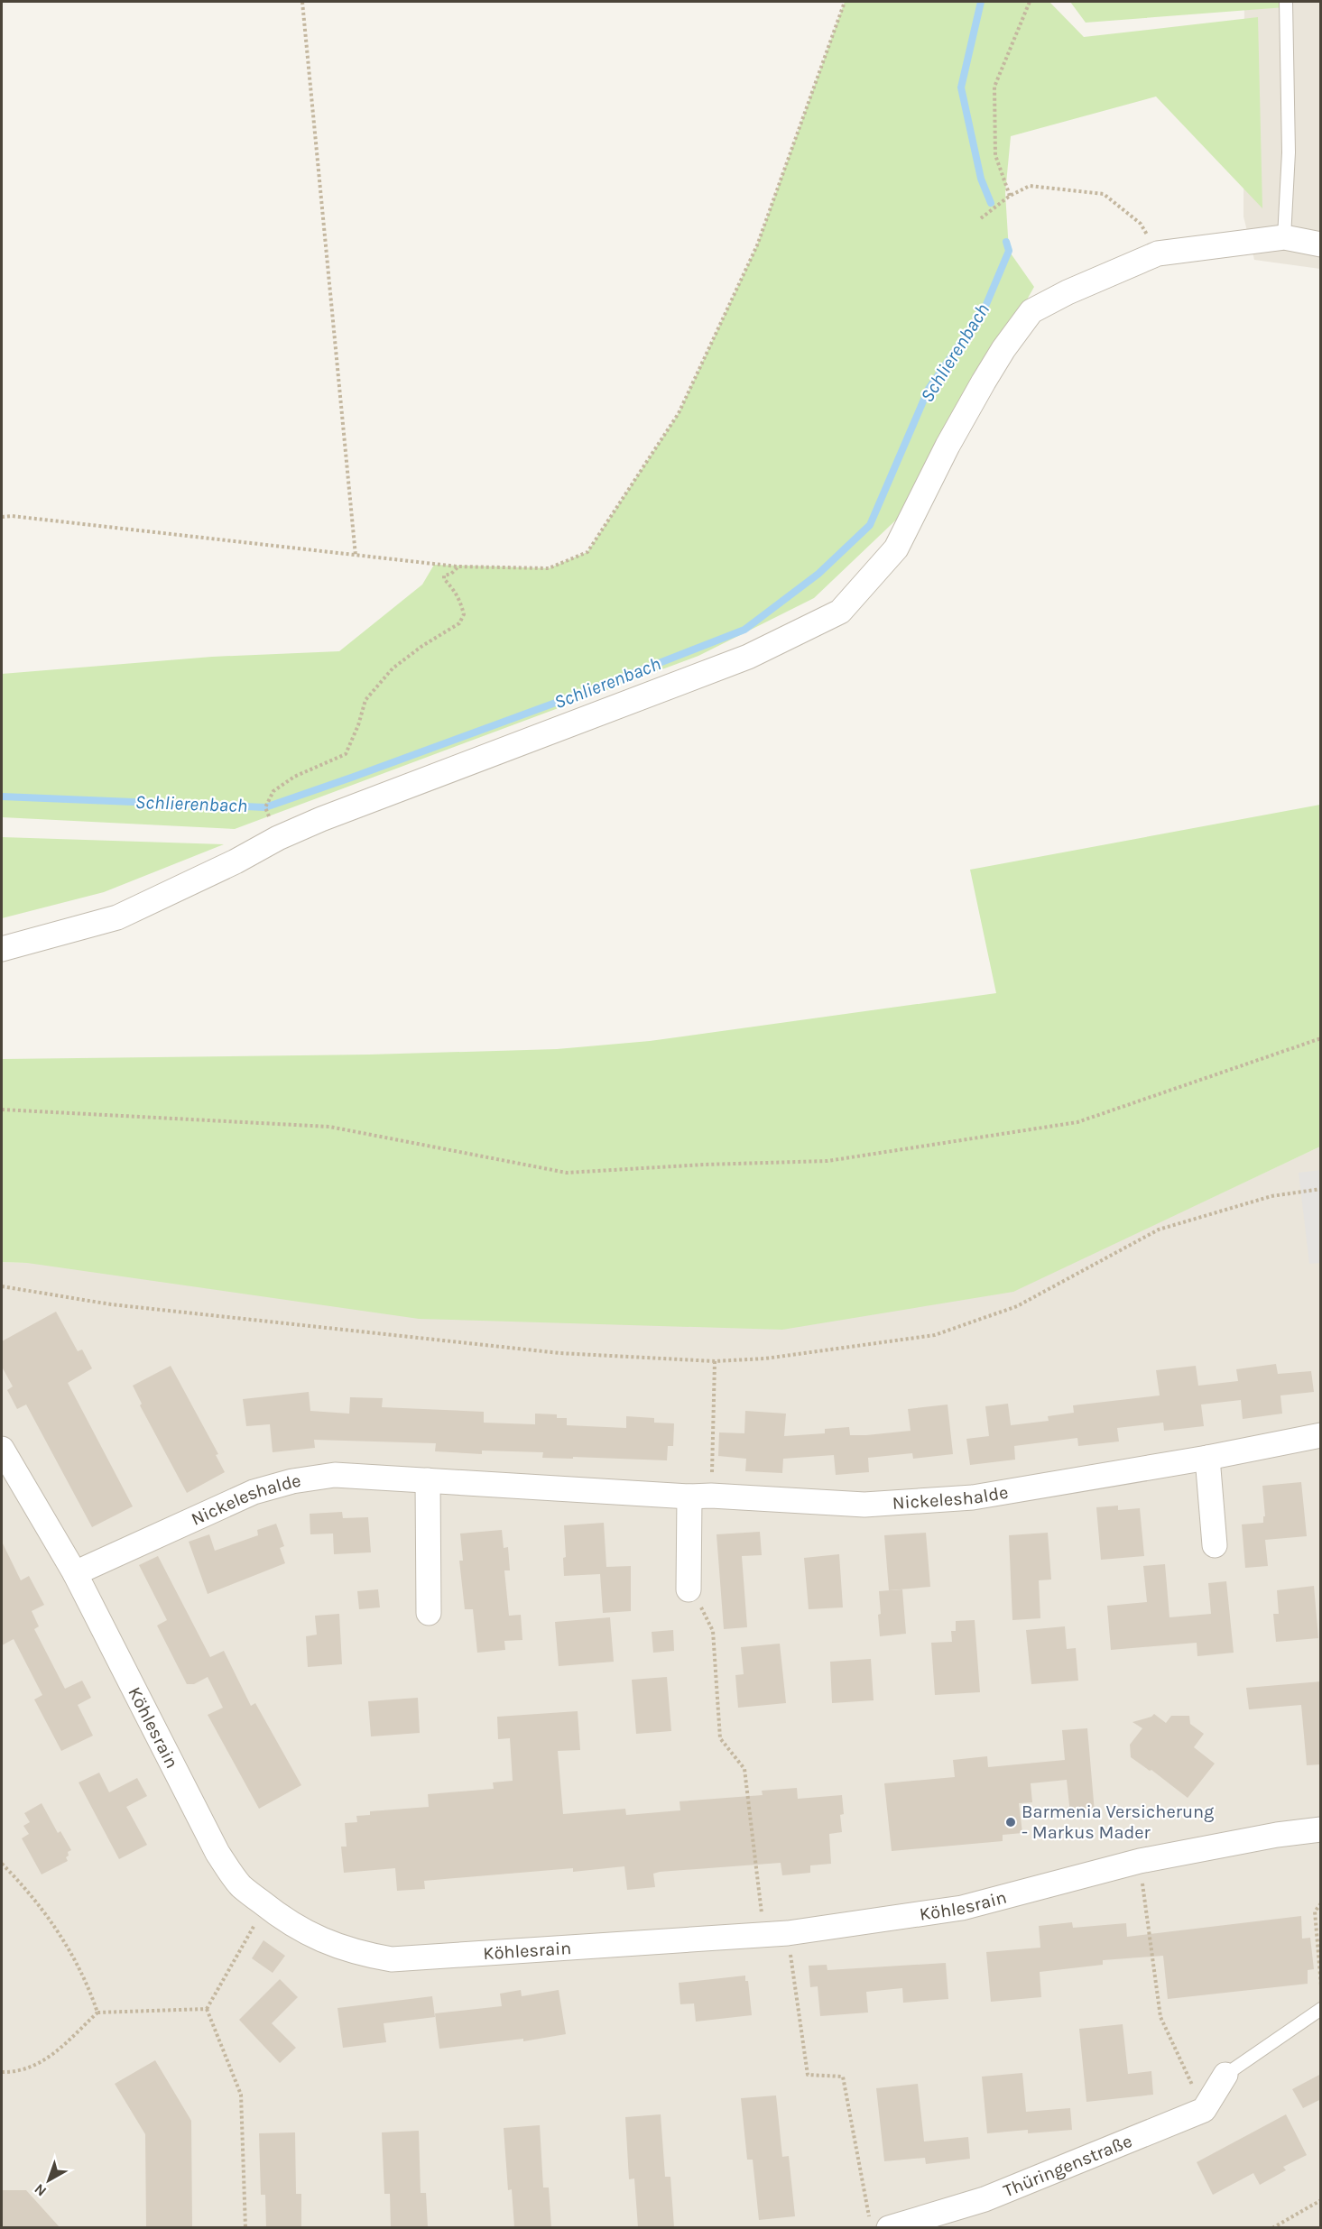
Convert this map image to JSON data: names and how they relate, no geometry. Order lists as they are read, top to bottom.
{
  "streets": {
    "street": ["Nickeleshalde", "Köhlesrain", "Thüringenstraße"]
  },
  "crossings": [
    ["Nickeleshalde", "Köhlesrain"]
  ],
  "water": ["Schlierenbach"],
  "places": ["Barmenia Versicherung - Markus Mader"],
  "north": "bottom left"
}
